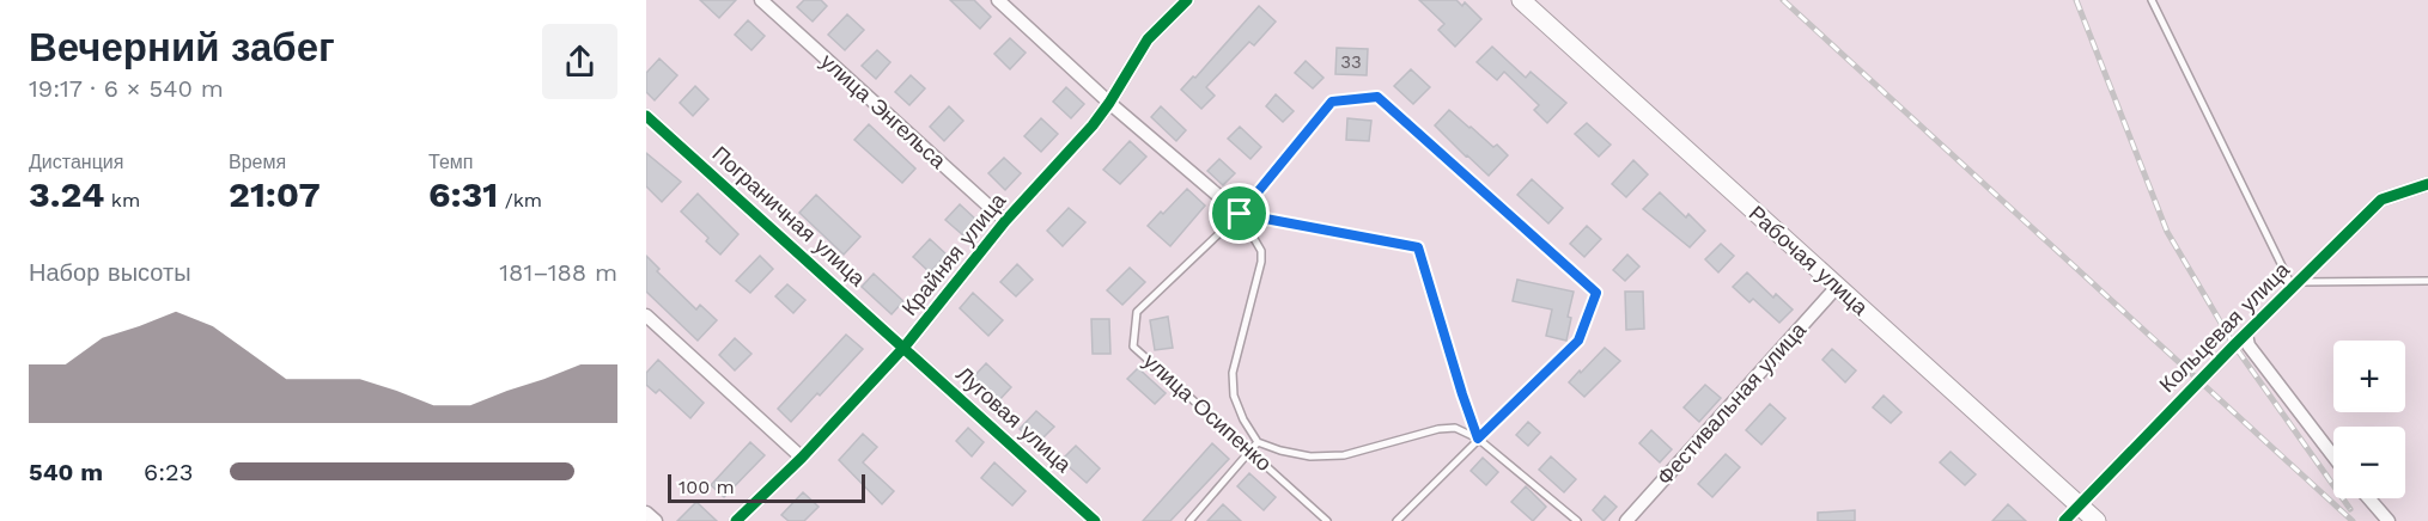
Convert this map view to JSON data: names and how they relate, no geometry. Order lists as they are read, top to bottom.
{
  "streets": {
    "main road": ["Рабочая улица"],
    "street": [
      "улица Энгельса",
      "Пограничная улица",
      "Крайняя улица",
      "Кольцевая улица",
      "Фестивальная улица",
      "Луговая улица"
    ],
    "lane": ["улица Осипенко"]
  },
  "crossings": [
    ["улица Энгельса", "Крайняя улица"],
    ["Пограничная улица", "Крайняя улица"],
    ["Пограничная улица", "Луговая улица"],
    ["Крайняя улица", "Луговая улица"],
    ["Рабочая улица", "Кольцевая улица"],
    ["Рабочая улица", "Фестивальная улица"]
  ],
  "house_numbers": ["33"],
  "scale_bar": "100 m",
  "page": {
    "heading": ["Вечерний забег", "19:17 · 6 × 540 m"],
    "stats": [
      ["Дистанция", "3.24 km"],
      ["Время", "21:07"],
      ["Темп", "6:31 /km"]
    ],
    "chart": ["Набор высоты", "181–188 m"],
    "map_buttons": ["+", "−"],
    "list": [
      {
        "name": "540 m",
        "note": "6:23"
      }
    ],
    "scale": "100 m"
  }
}
